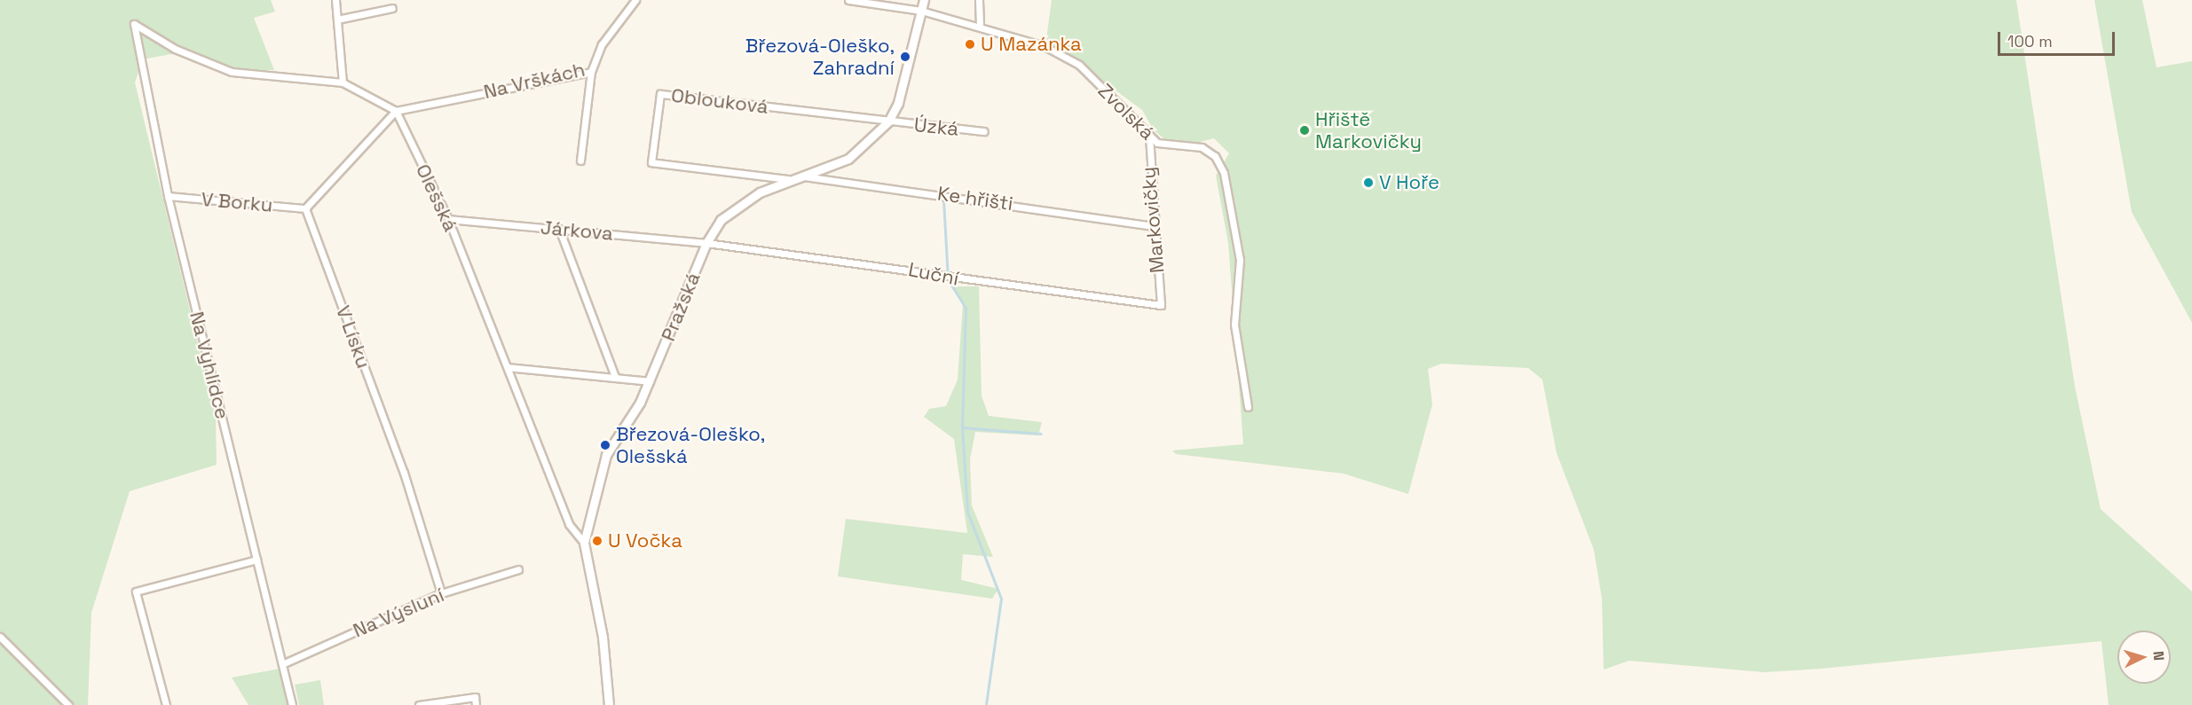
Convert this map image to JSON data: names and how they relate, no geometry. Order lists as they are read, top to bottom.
{
  "streets": {
    "street": [
      "Na Vrškách",
      "Oblouková",
      "Zvolská",
      "Úzká",
      "Olešská",
      "Ke hřišti",
      "V Borku",
      "Markovičky",
      "Járkova",
      "Luční",
      "Pražská",
      "V Lísku",
      "Na Vyhlídce",
      "Na Výsluní"
    ]
  },
  "crossings": [
    ["Na Vrškách", "Olešská"],
    ["Oblouková", "Úzká"],
    ["Oblouková", "Pražská"],
    ["Zvolská", "Markovičky"],
    ["Zvolská", "Pražská"],
    ["Úzká", "Pražská"],
    ["Olešská", "Járkova"],
    ["Olešská", "Pražská"],
    ["Ke hřišti", "Markovičky"],
    ["Ke hřišti", "Pražská"],
    ["V Borku", "V Lísku"],
    ["V Borku", "Na Vyhlídce"],
    ["Markovičky", "Luční"],
    ["Járkova", "Luční"],
    ["Járkova", "Pražská"],
    ["Luční", "Pražská"],
    ["V Lísku", "Na Výsluní"],
    ["Na Vyhlídce", "Na Výsluní"]
  ],
  "places": [
    "U Mazánka",
    "Březová-Oleško, Zahradní",
    "Hřiště Markovičky",
    "V Hoře",
    "Březová-Oleško, Olešská",
    "U Vočka"
  ],
  "scale_bar": "100 m",
  "north": "right"
}
